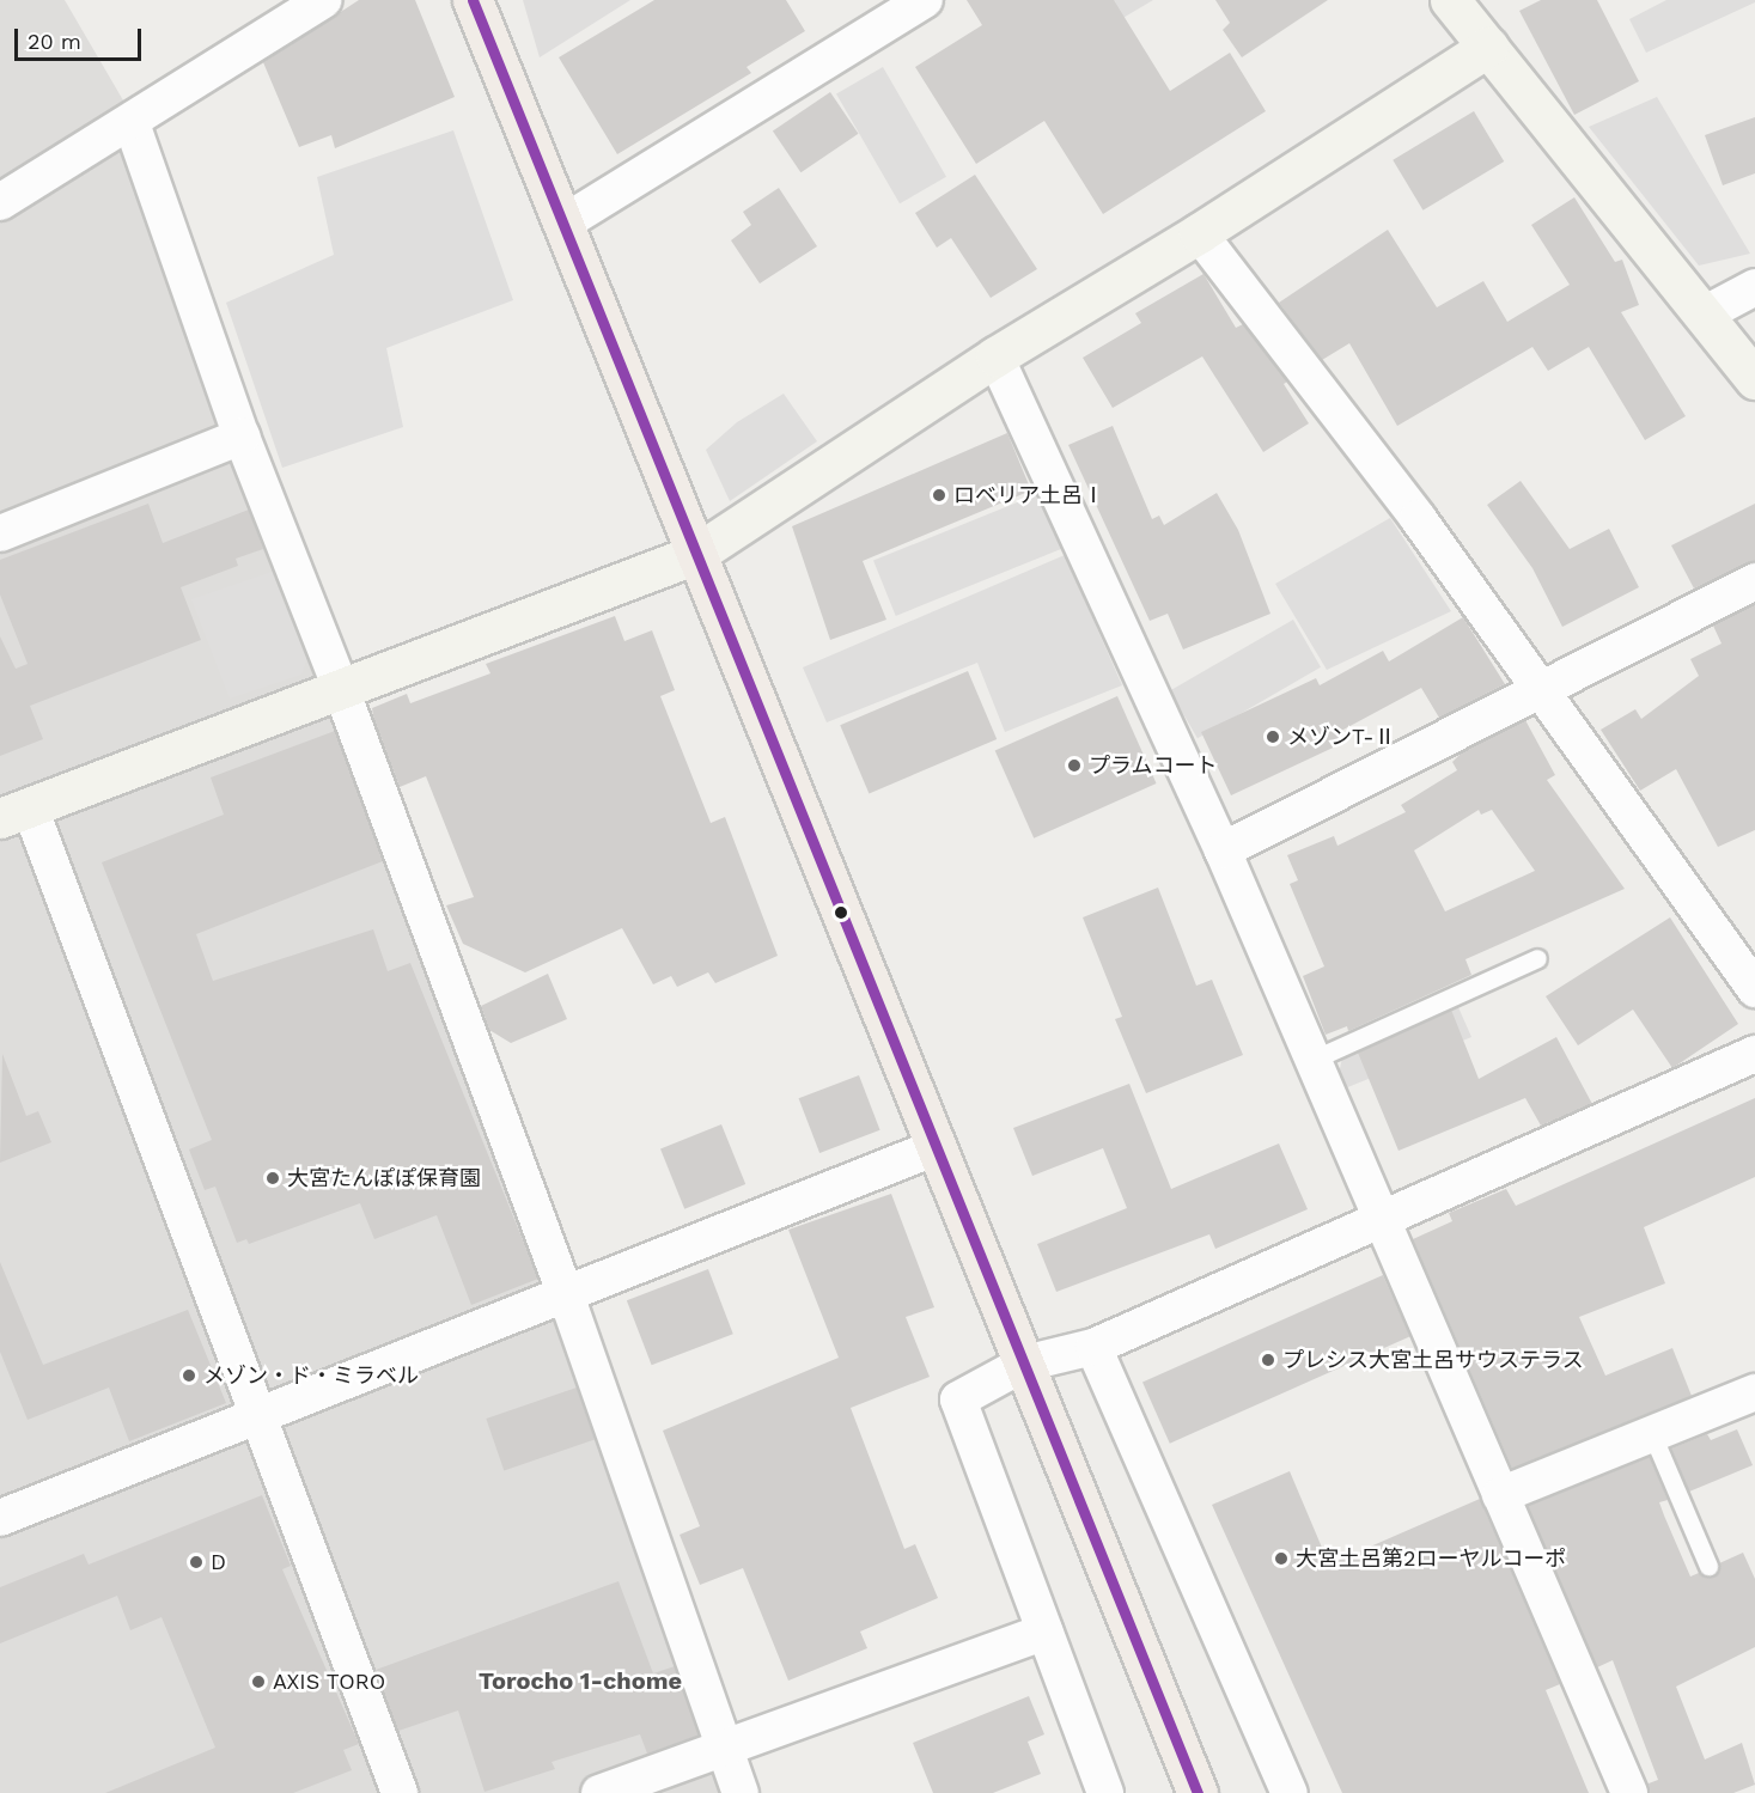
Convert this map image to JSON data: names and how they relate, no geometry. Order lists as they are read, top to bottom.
{
  "districts": ["Torocho 1-chome"],
  "places": [
    "ロベリア土呂Ⅰ",
    "メゾンT-Ⅱ",
    "プラムコート",
    "大宮たんぽぽ保育園",
    "プレシス大宮土呂サウステラス",
    "メゾン・ド・ミラベル",
    "大宮土呂第2ローヤルコーポ",
    "D",
    "AXIS TORO"
  ],
  "scale_bar": "20 m"
}
